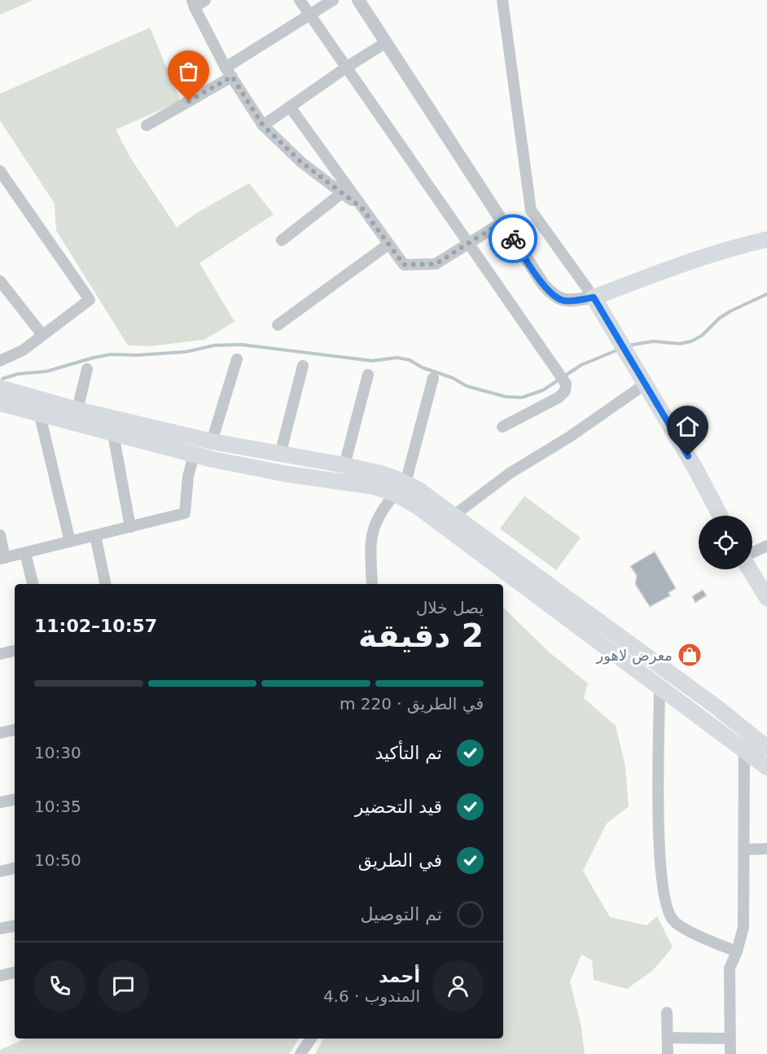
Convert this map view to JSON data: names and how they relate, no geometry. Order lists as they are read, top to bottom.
{
  "places": {
    "shop": ["معرض لاهور"]
  },
  "page": {
    "heading": ["2 دقيقة", "يصل خلال", "10:57–11:02"],
    "panel": ["أحمد", "المندوب · 4.6"],
    "bar": "في الطريق · 220 m",
    "list": [
      ["تم التأكيد", "10:30"],
      ["قيد التحضير", "10:35"],
      ["في الطريق", "10:50"],
      "تم التوصيل"
    ]
  }
}
